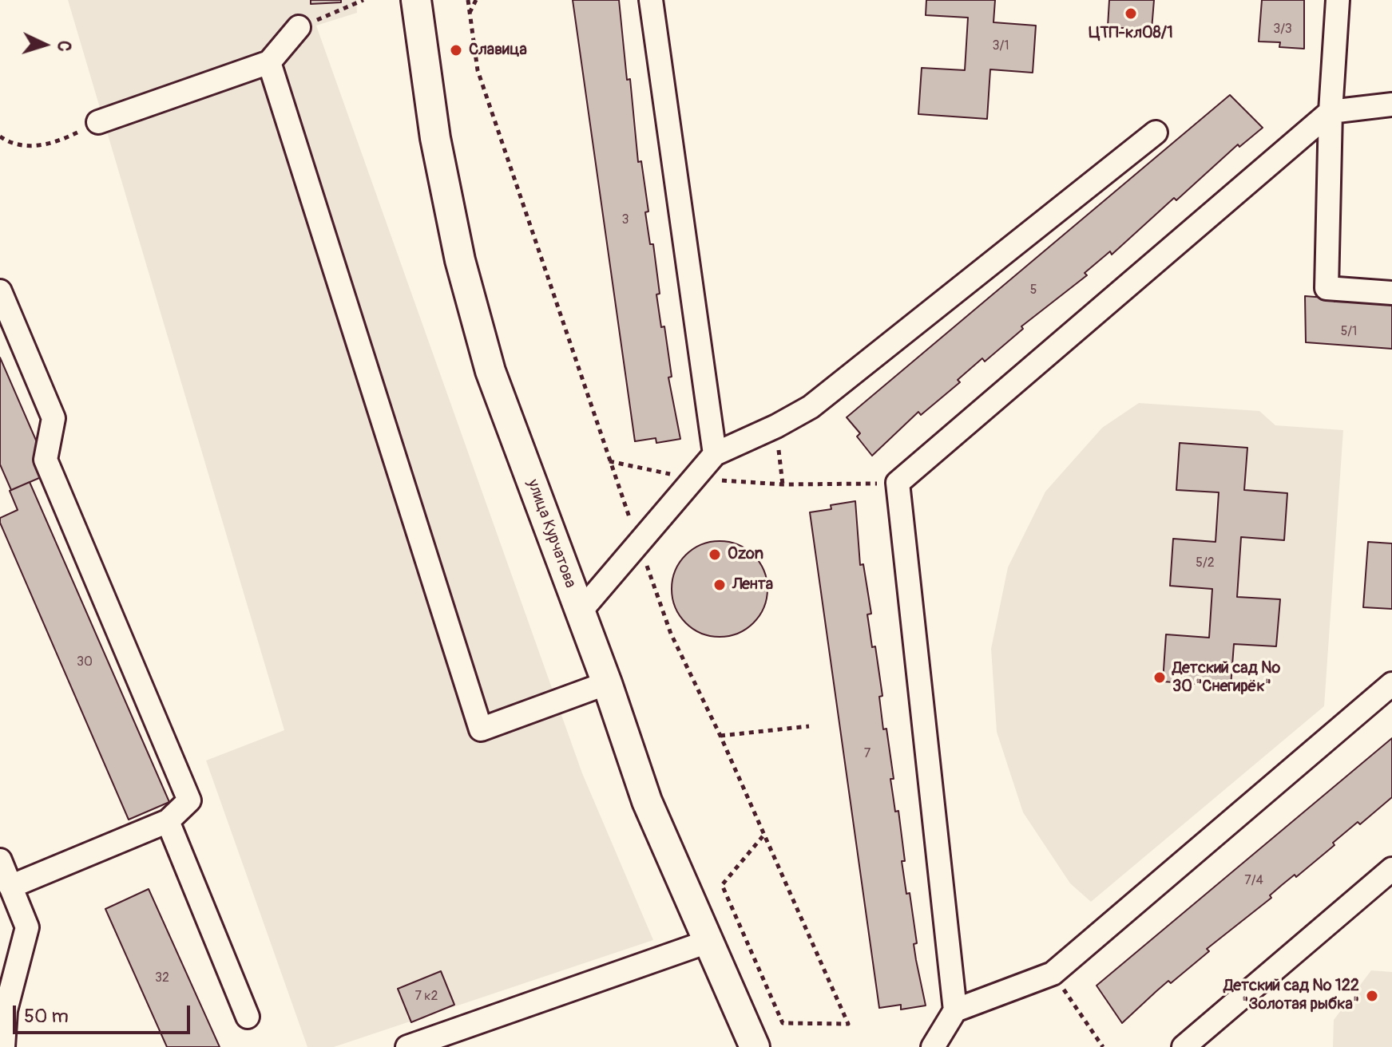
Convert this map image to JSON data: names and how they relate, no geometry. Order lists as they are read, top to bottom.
{
  "streets": {
    "main road": ["улица Курчатова"]
  },
  "places": [
    "ЦТП-кл08/1",
    "Славица",
    "Ozon",
    "Лента",
    "Детский сад № 30 \"Снегирёк\"",
    "Детский сад № 122 \"Золотая рыбка\""
  ],
  "house_numbers": [
    "3/3",
    "3/1",
    "3",
    "5",
    "5/1",
    "5/2",
    "30",
    "7",
    "7/4",
    "32",
    "7 к2"
  ],
  "scale_bar": "50 m",
  "north": "right"
}
